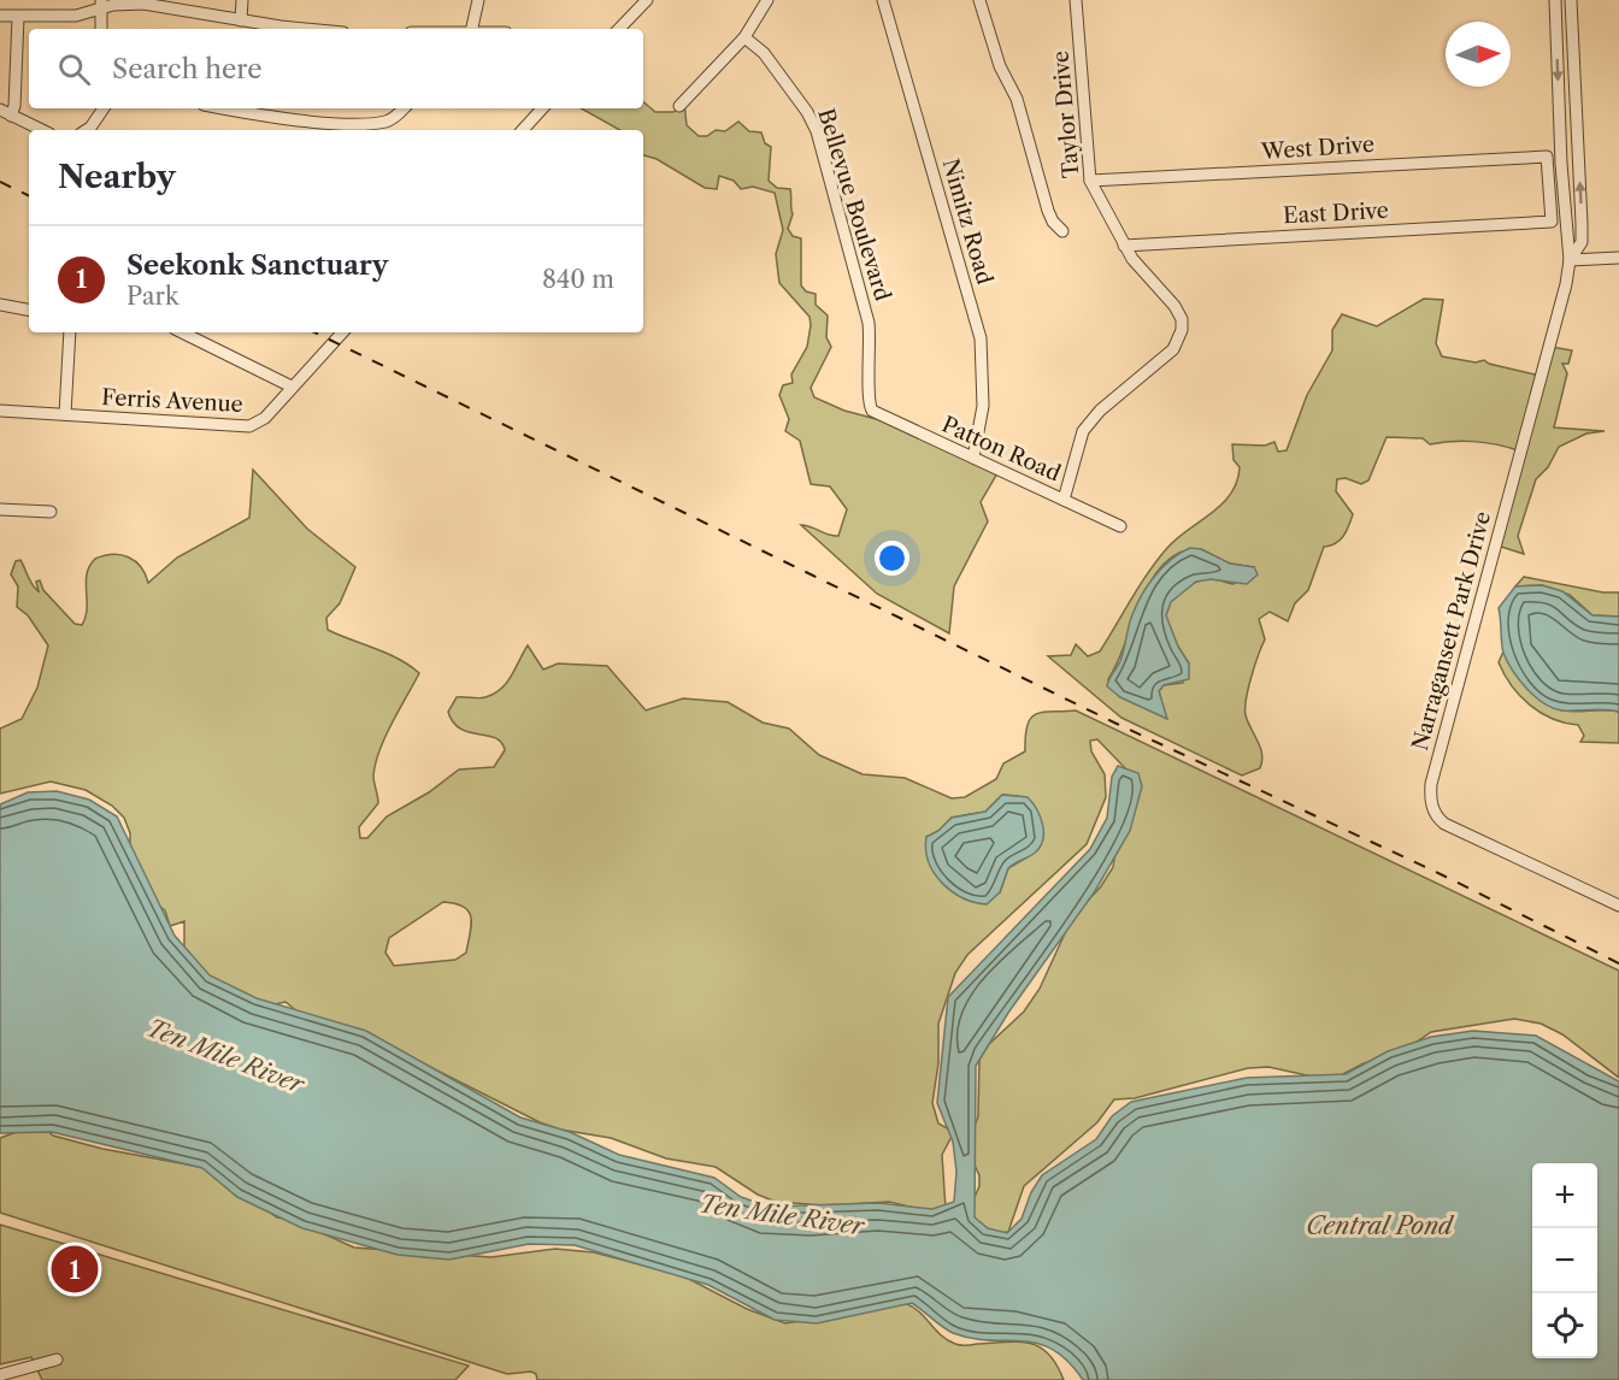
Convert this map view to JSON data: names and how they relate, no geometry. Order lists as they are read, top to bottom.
{
  "streets": {
    "street": [
      "Taylor Drive",
      "West Drive",
      "Bellevue Boulevard",
      "East Drive",
      "Nimitz Road",
      "Ferris Avenue",
      "Patton Road",
      "Narragansett Park Drive"
    ]
  },
  "crossings": [
    ["Taylor Drive", "West Drive"],
    ["Taylor Drive", "East Drive"],
    ["Taylor Drive", "Patton Road"],
    ["West Drive", "East Drive"],
    ["Bellevue Boulevard", "Patton Road"],
    ["Nimitz Road", "Patton Road"]
  ],
  "water": ["Ten Mile River", "Central Pond"],
  "north": "right",
  "page": {
    "search": "Search here",
    "heading": "Nearby",
    "list": [
      {
        "mark": "1",
        "name": "Seekonk Sanctuary",
        "note": "Park",
        "value": "840 m"
      }
    ],
    "map_buttons": ["+", "−"],
    "pins": "1"
  }
}
